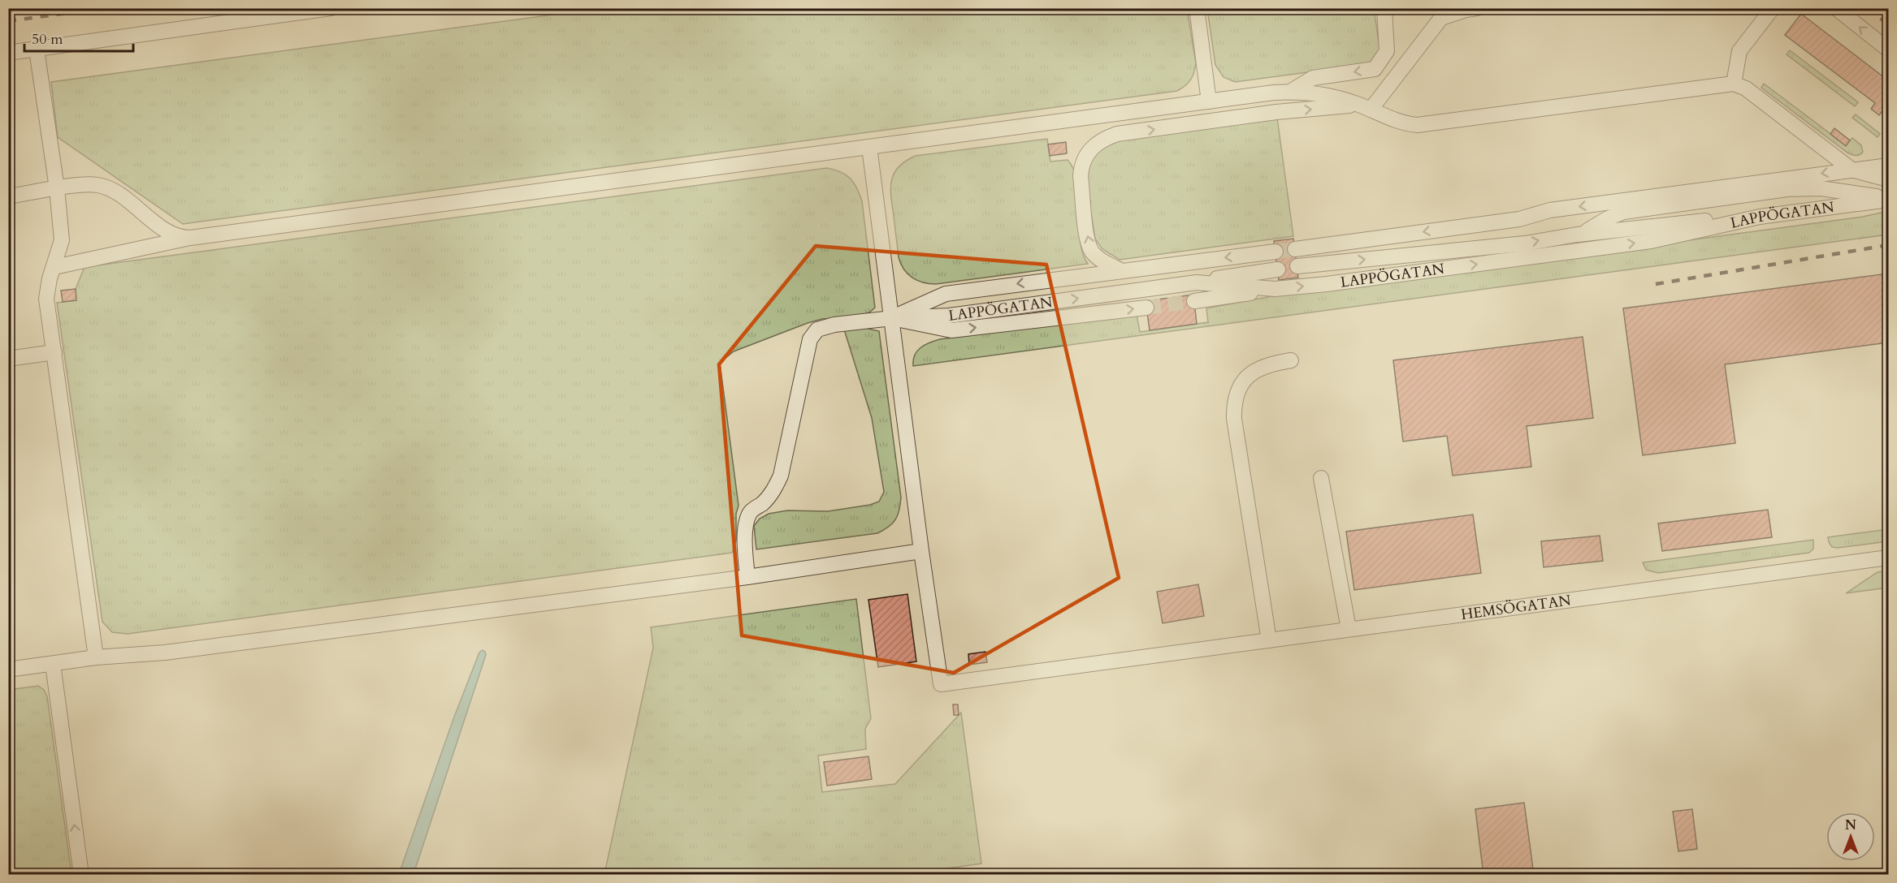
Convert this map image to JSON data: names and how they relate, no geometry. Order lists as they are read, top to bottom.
{
  "streets": {
    "street": ["LAPPÖGATAN", "HEMSÖGATAN"]
  },
  "scale_bar": "50 m",
  "north": "top"
}
